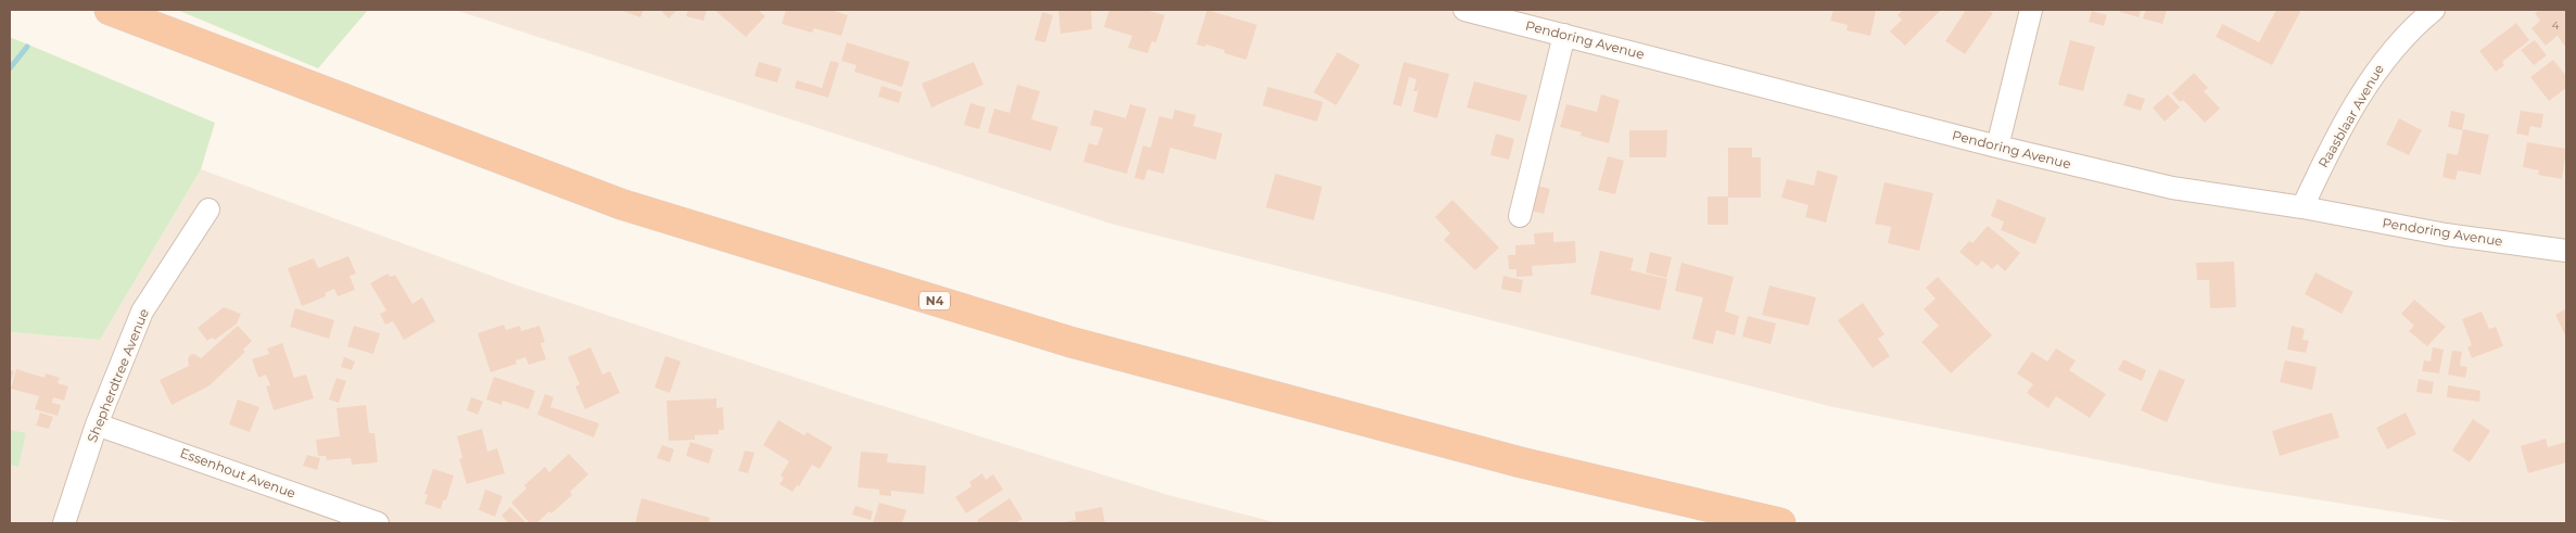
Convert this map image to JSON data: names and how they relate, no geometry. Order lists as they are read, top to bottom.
{
  "streets": {
    "highway": ["N4"],
    "street": [
      "Pendoring Avenue",
      "Raasblaar Avenue",
      "Shepherdtree Avenue",
      "Essenhout Avenue"
    ]
  },
  "crossings": [
    ["Pendoring Avenue", "Raasblaar Avenue"],
    ["Shepherdtree Avenue", "Essenhout Avenue"]
  ],
  "house_numbers": ["4"]
}
